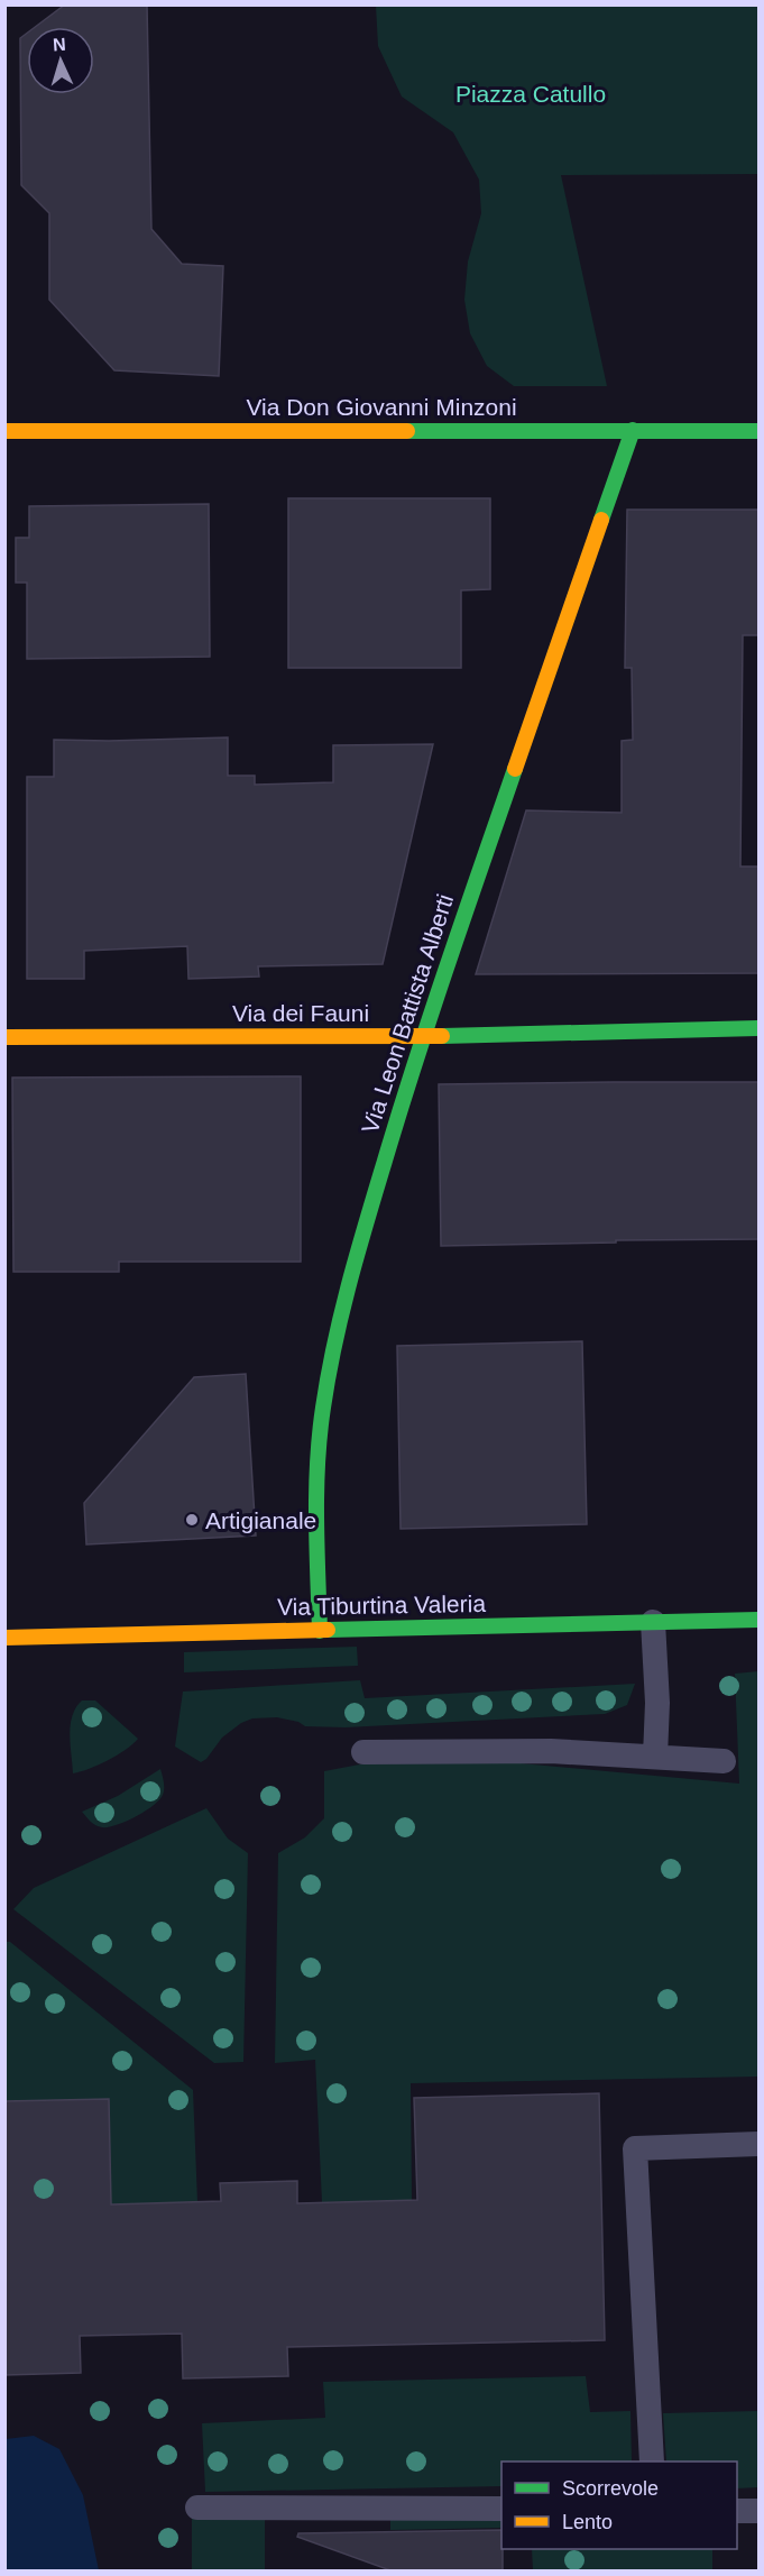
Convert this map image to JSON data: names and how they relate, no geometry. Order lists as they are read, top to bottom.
{
  "streets": {
    "street": [
      "Via Don Giovanni Minzoni",
      "Via dei Fauni",
      "Via Leon Battista Alberti",
      "Via Tiburtina Valeria"
    ]
  },
  "crossings": [
    ["Via Don Giovanni Minzoni", "Via Leon Battista Alberti"],
    ["Via dei Fauni", "Via Leon Battista Alberti"],
    ["Via Leon Battista Alberti", "Via Tiburtina Valeria"]
  ],
  "parks": ["Piazza Catullo"],
  "places": ["Artigianale"],
  "legend": ["Scorrevole", "Lento"],
  "north": "top"
}
